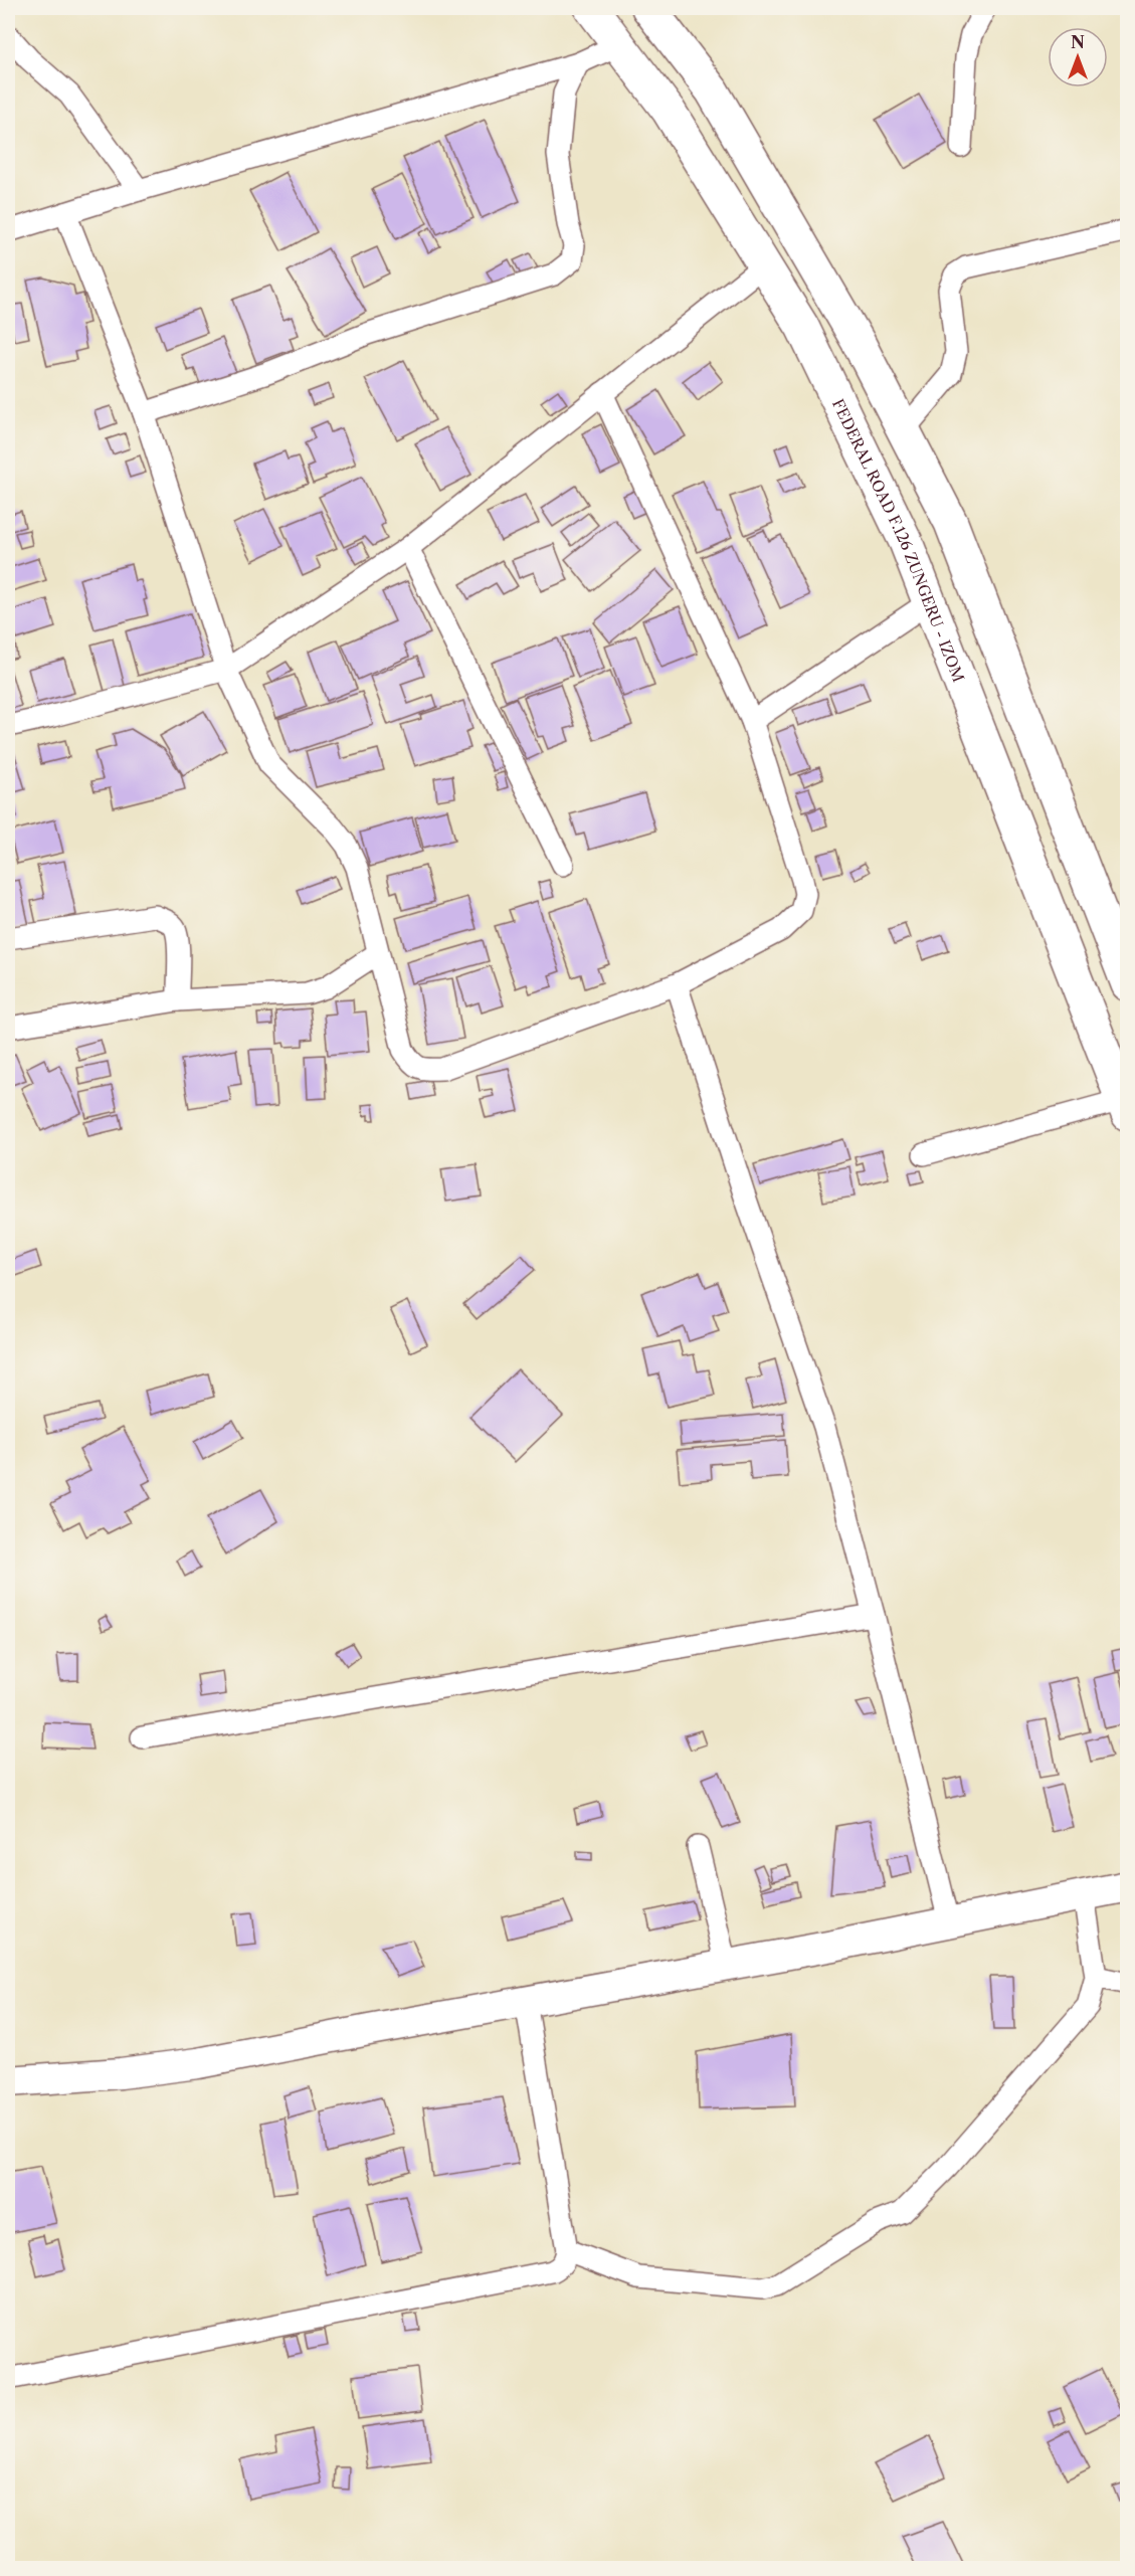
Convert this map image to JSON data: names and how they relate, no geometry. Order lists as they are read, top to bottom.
{
  "streets": {
    "main road": ["FEDERAL ROAD F.126 ZUNGERU - IZOM"]
  },
  "north": "top"
}
